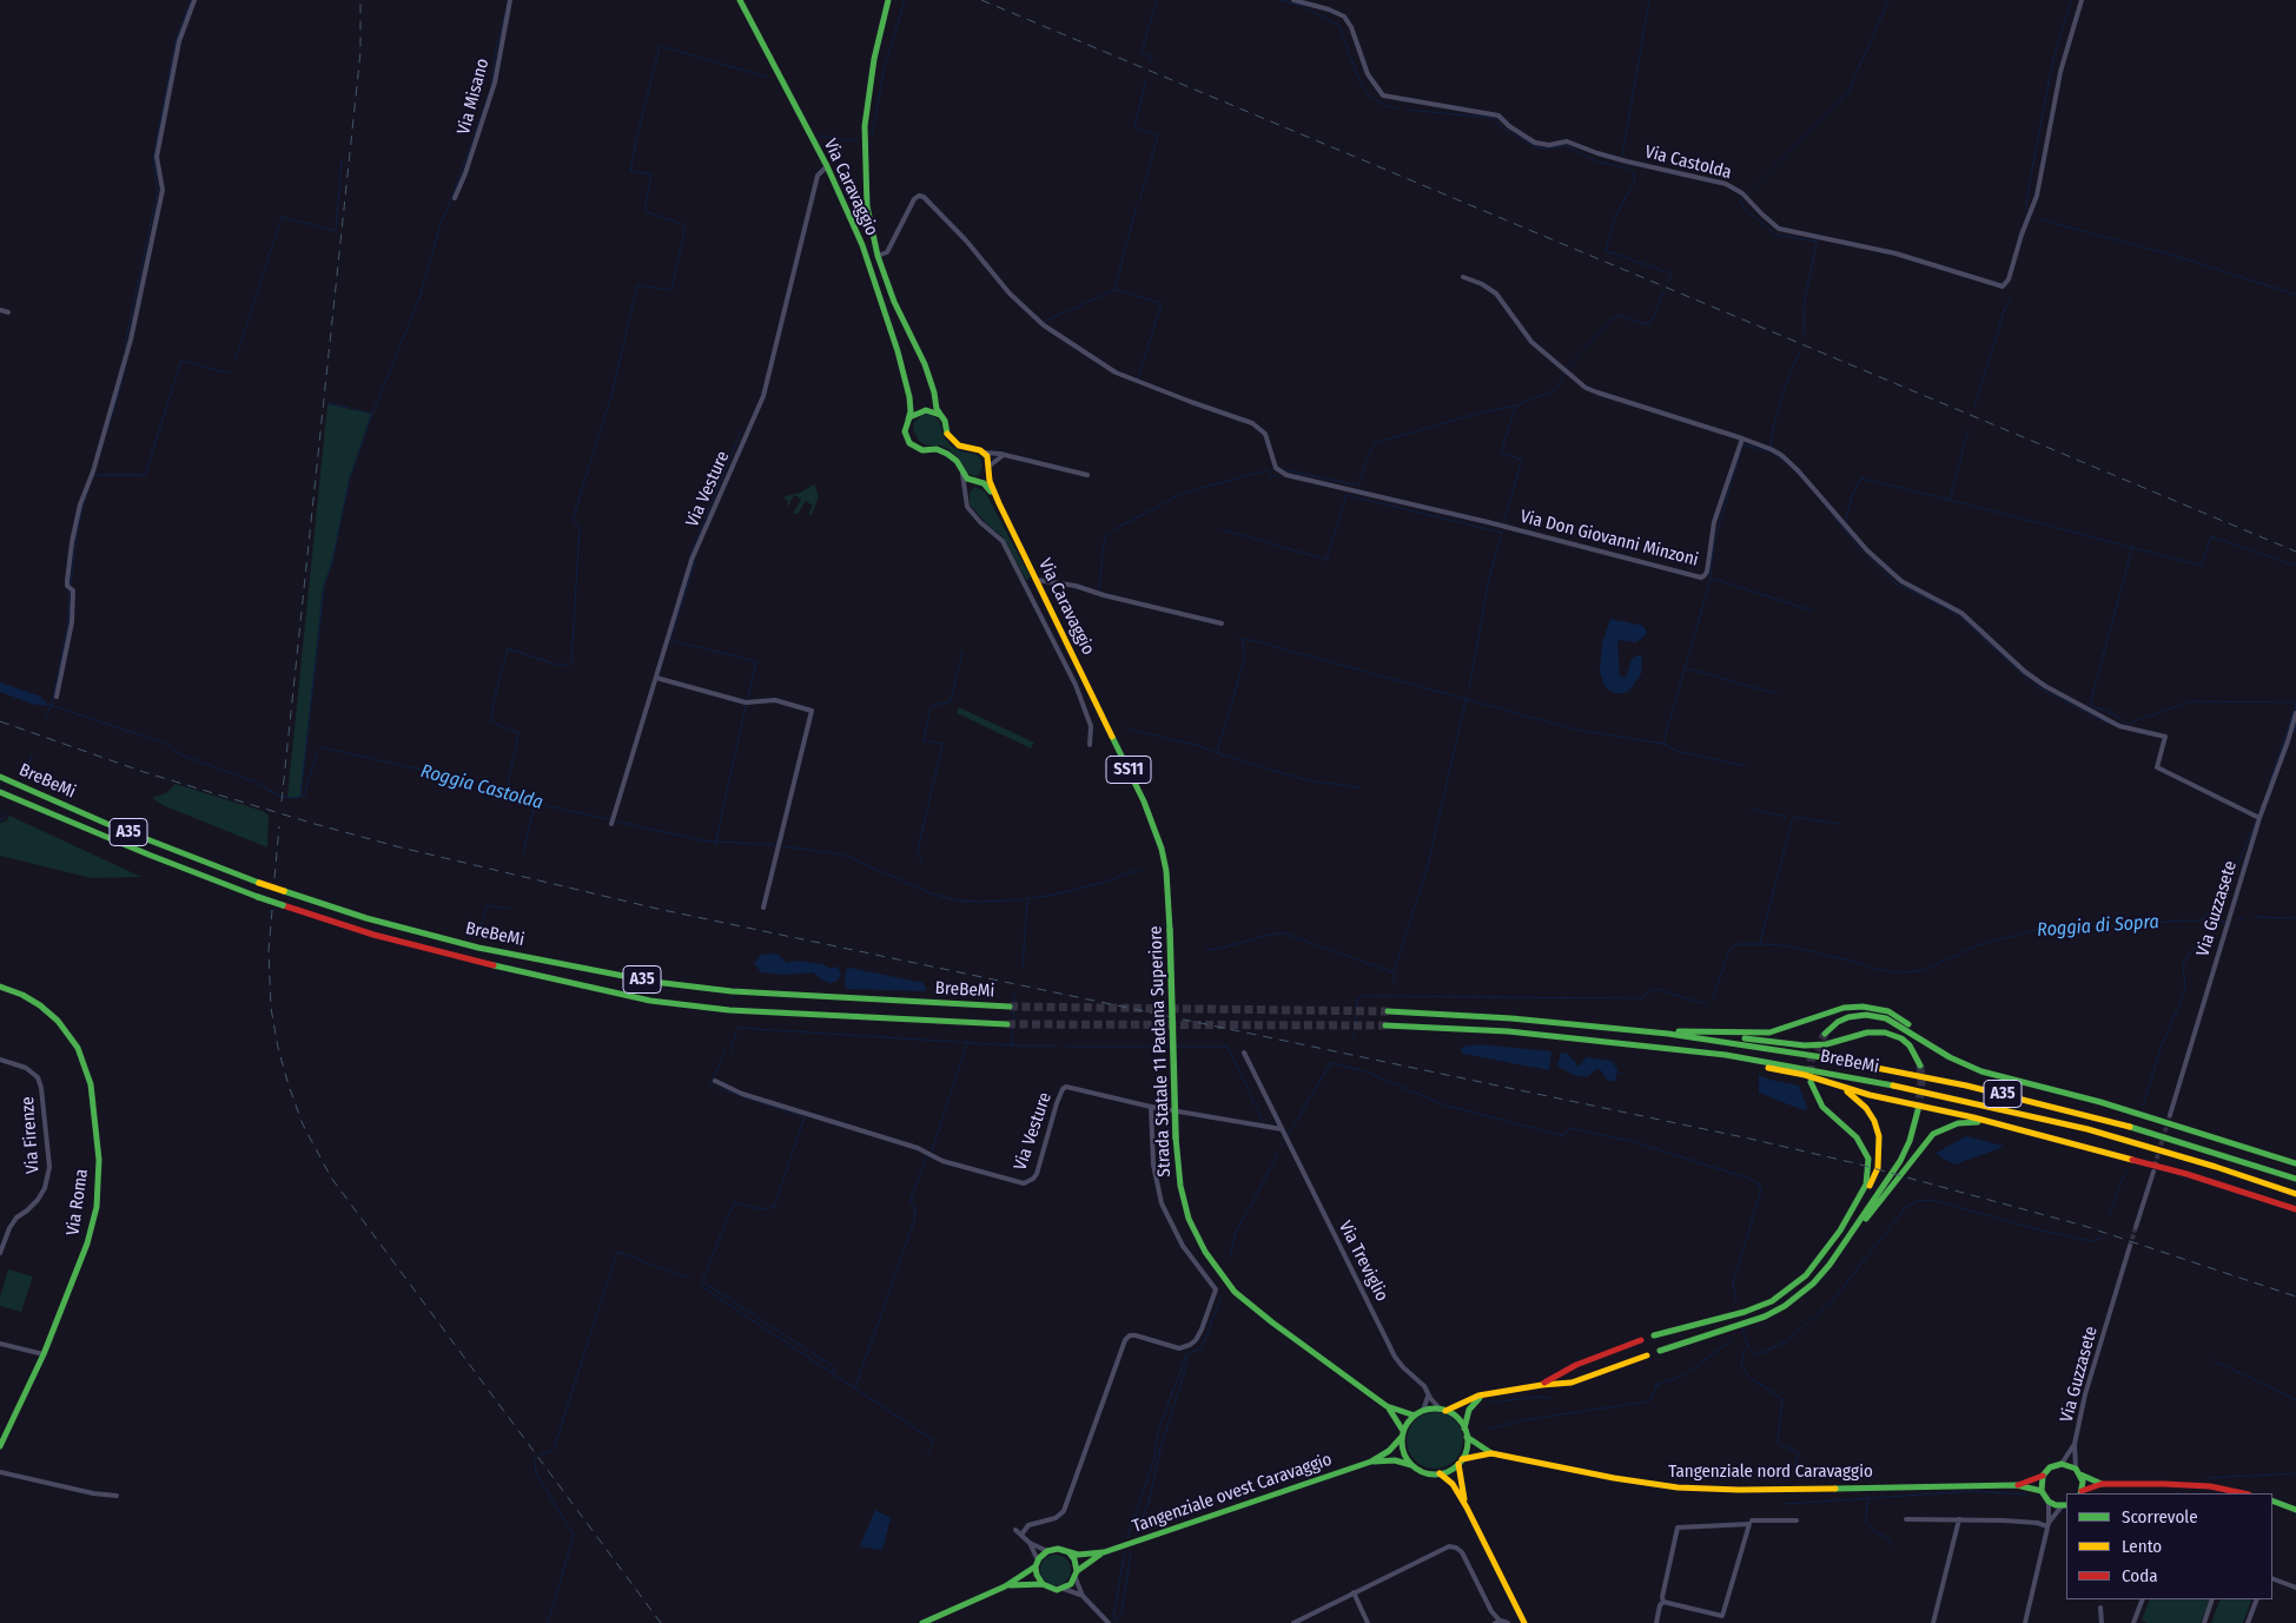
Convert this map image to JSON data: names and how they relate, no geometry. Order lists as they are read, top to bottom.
{
  "streets": {
    "main road": [
      "Via Caravaggio",
      "SS11",
      "BreBeMi",
      "A35",
      "Strada Statale 11 Padana Superiore",
      "Via Roma",
      "Tangenziale nord Caravaggio",
      "Tangenziale ovest Caravaggio"
    ],
    "street": [
      "Via Misano",
      "Via Castolda",
      "Via Vesture",
      "Via Don Giovanni Minzoni",
      "Via Guzzasete",
      "Via Firenze",
      "Via Treviglio"
    ]
  },
  "crossings": [
    ["Via Caravaggio", "Via Vesture"],
    ["Via Caravaggio", "Via Don Giovanni Minzoni"],
    ["Via Caravaggio", "Strada Statale 11 Padana Superiore"],
    ["Via Vesture", "Via Treviglio"],
    ["Via Guzzasete", "Tangenziale nord Caravaggio"],
    ["Strada Statale 11 Padana Superiore", "Via Treviglio"],
    ["Strada Statale 11 Padana Superiore", "Tangenziale nord Caravaggio"],
    ["Strada Statale 11 Padana Superiore", "Tangenziale ovest Caravaggio"],
    ["Via Treviglio", "Tangenziale nord Caravaggio"],
    ["Via Treviglio", "Tangenziale ovest Caravaggio"],
    ["Tangenziale nord Caravaggio", "Tangenziale ovest Caravaggio"]
  ],
  "water": ["Roggia Castolda", "Roggia di Sopra"],
  "legend": ["Scorrevole", "Lento", "Coda"]
}
